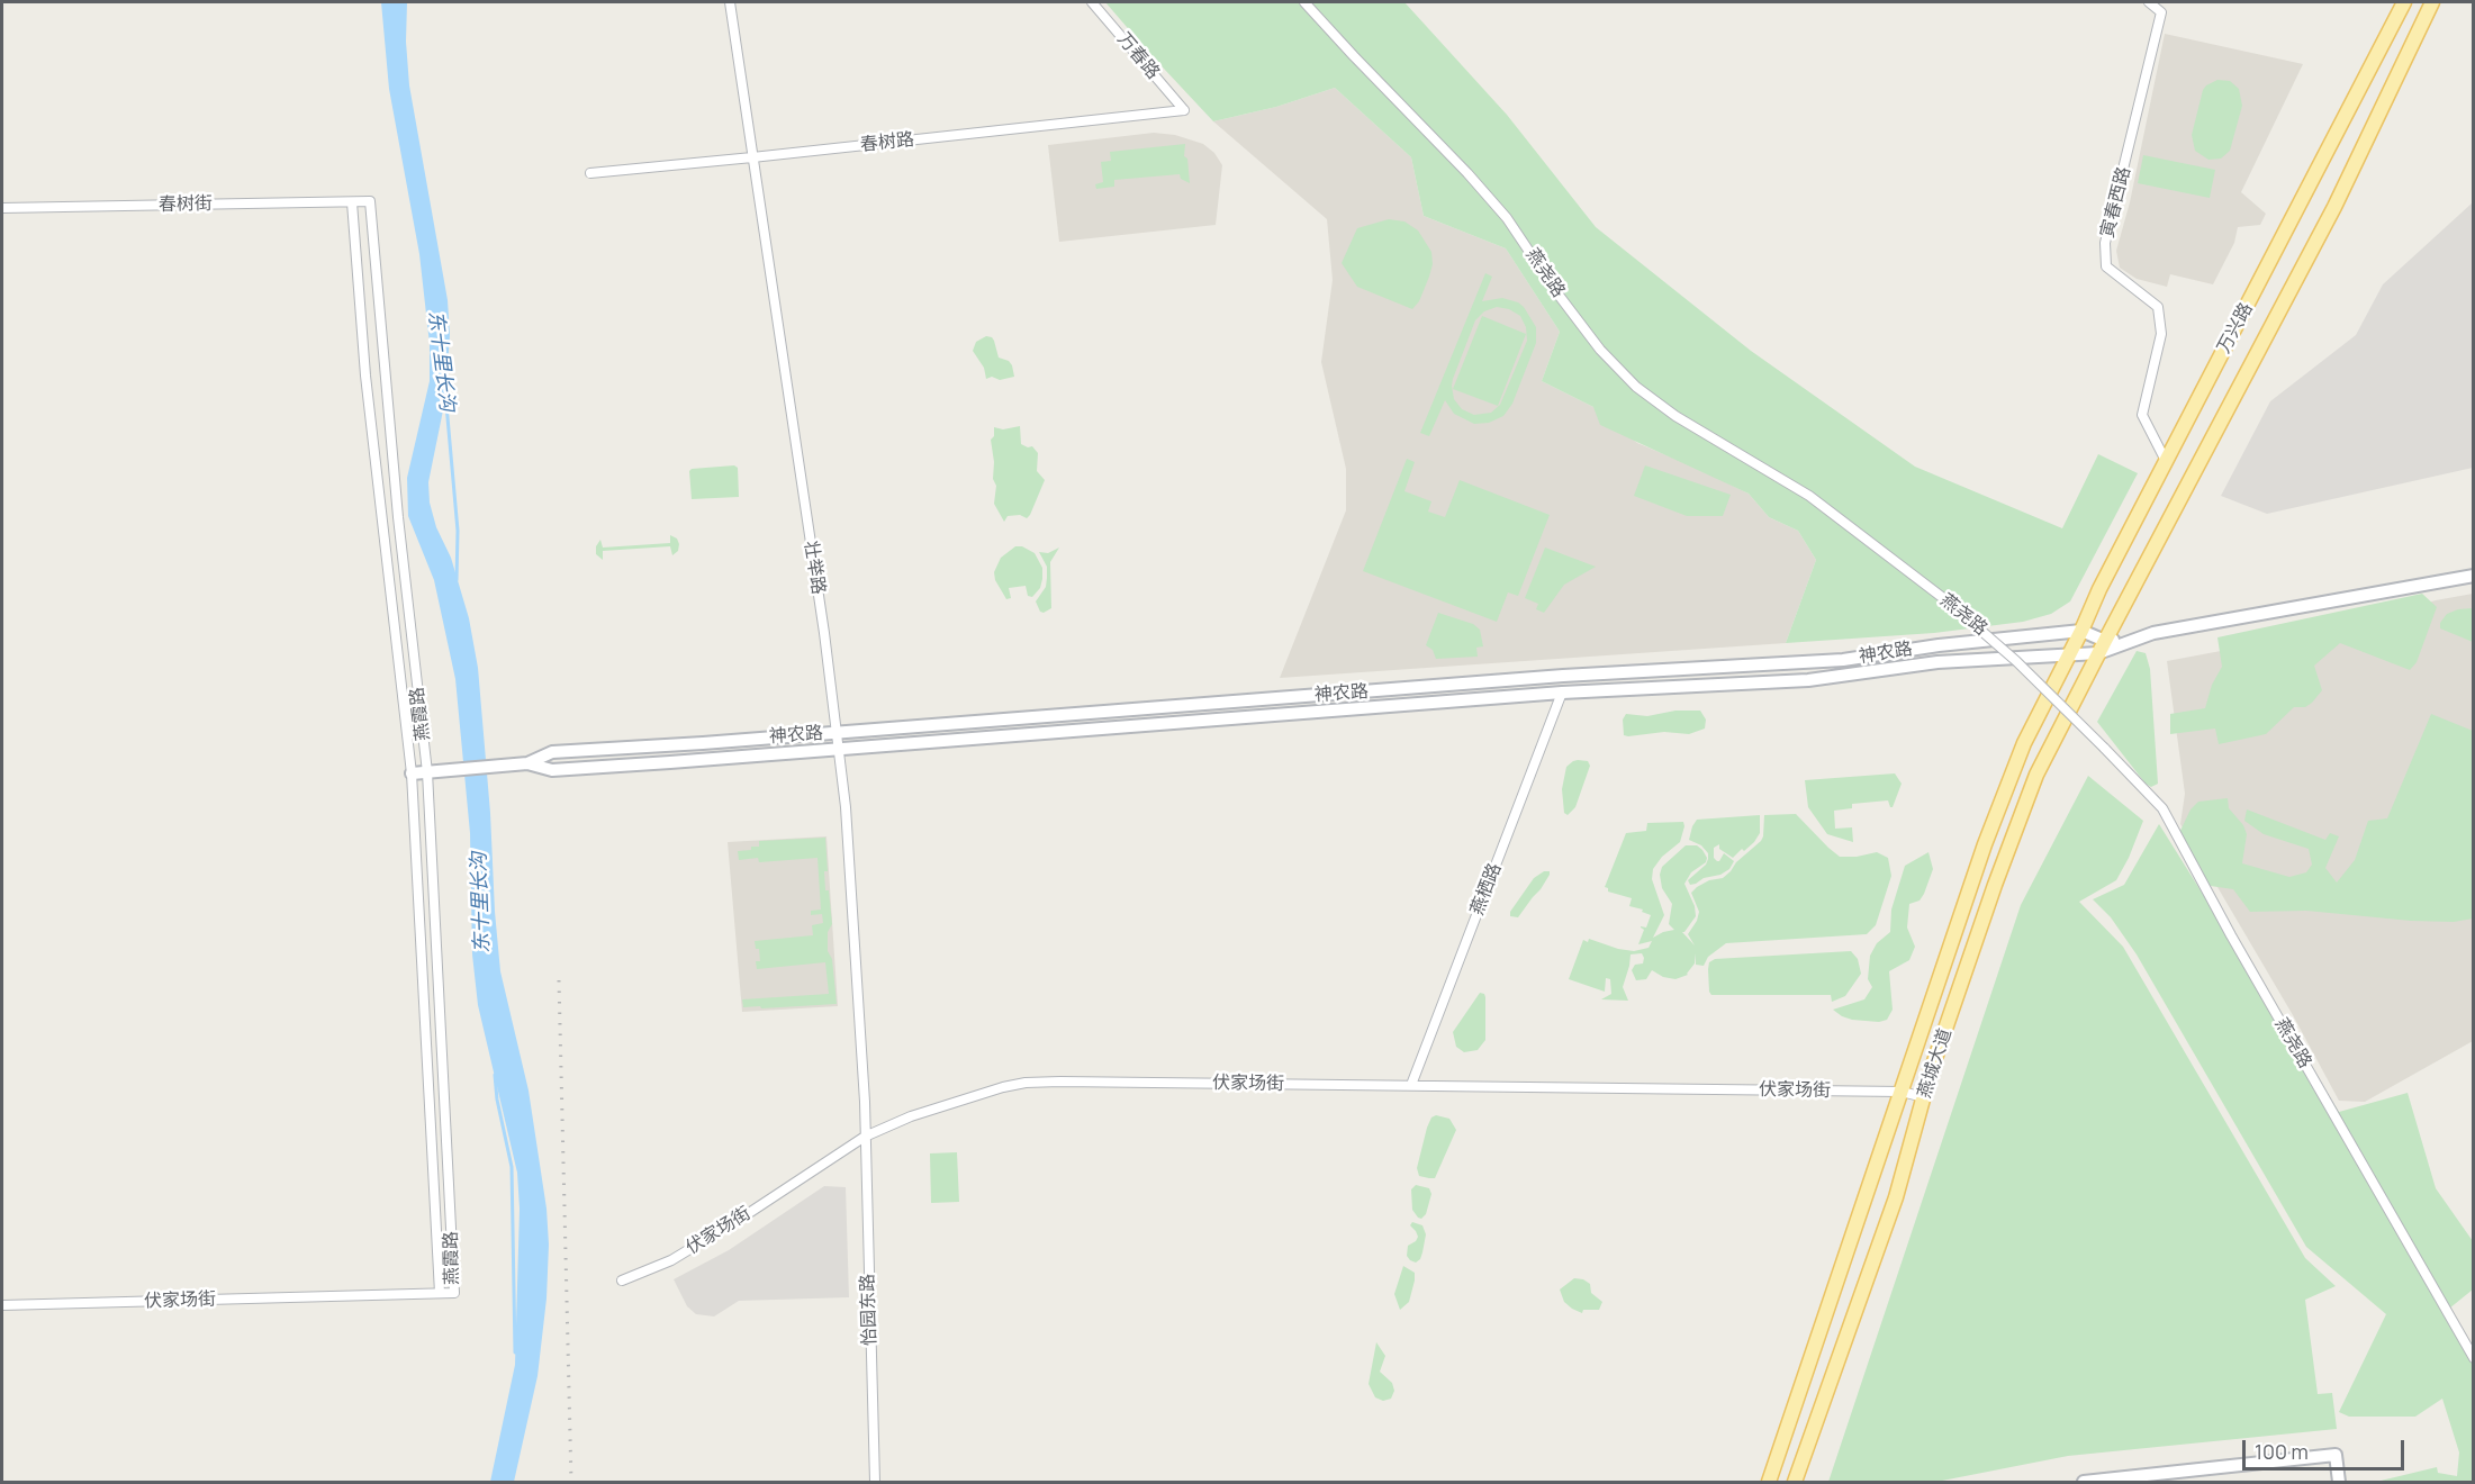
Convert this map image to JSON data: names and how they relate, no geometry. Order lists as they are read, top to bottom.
{
  "streets": {
    "main road": ["万兴路", "燕城大道"],
    "street": [
      "万春路",
      "春树路",
      "寅春西路",
      "春树街",
      "燕尧路",
      "壮举路",
      "神农路",
      "燕霞路",
      "燕栖路",
      "伏家场街",
      "怡园东路"
    ]
  },
  "crossings": [
    ["万春路", "春树路"],
    ["春树路", "壮举路"],
    ["寅春西路", "万兴路"],
    ["春树街", "燕霞路"],
    ["万兴路", "神农路"],
    ["万兴路", "燕城大道"],
    ["壮举路", "神农路"],
    ["壮举路", "伏家场街"],
    ["壮举路", "怡园东路"],
    ["神农路", "燕霞路"],
    ["神农路", "燕栖路"],
    ["神农路", "燕城大道"],
    ["燕霞路", "伏家场街"],
    ["燕栖路", "伏家场街"],
    ["燕城大道", "伏家场街"],
    ["伏家场街", "怡园东路"]
  ],
  "water": ["东十里长沟"],
  "scale_bar": "100 m"
}
